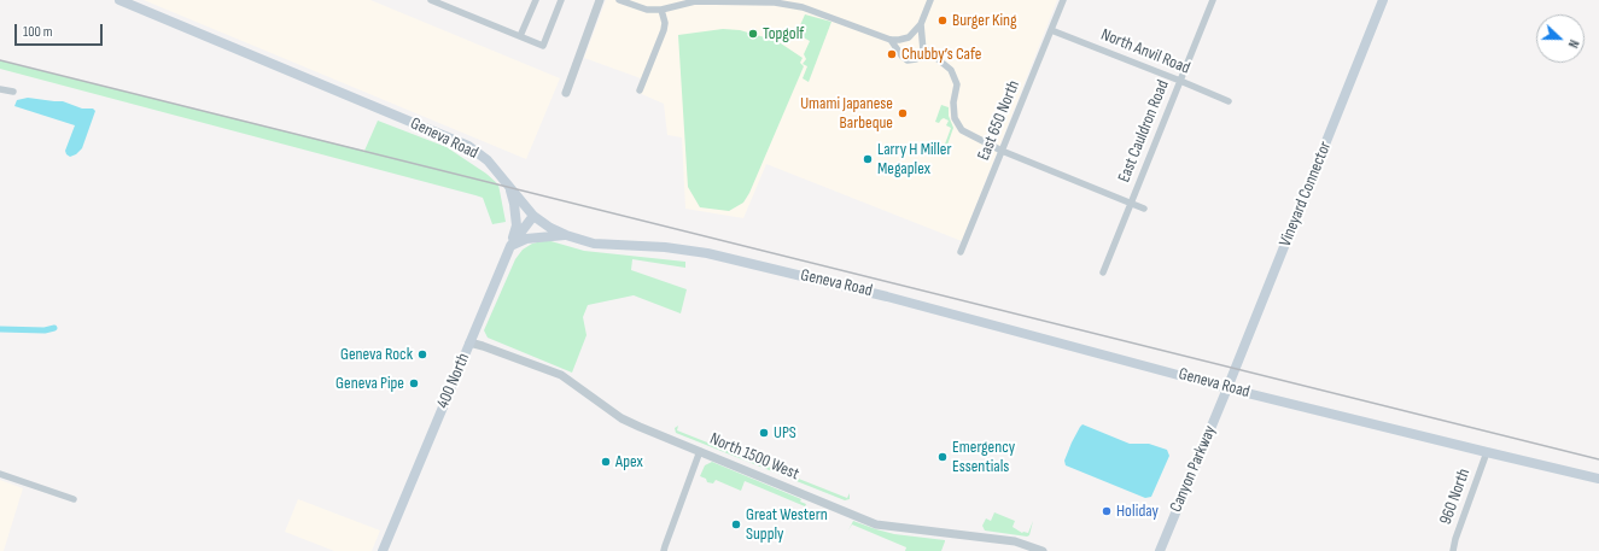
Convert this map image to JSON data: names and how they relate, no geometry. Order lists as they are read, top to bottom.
{
  "streets": {
    "main road": [
      "Geneva Road",
      "Vineyard Connector",
      "400 North",
      "Canyon Parkway"
    ],
    "street": [
      "North Anvil Road",
      "East 650 North",
      "East Cauldron Road",
      "North 1500 West",
      "960 North"
    ]
  },
  "crossings": [
    ["North Anvil Road", "East 650 North"],
    ["North Anvil Road", "East Cauldron Road"],
    ["Geneva Road", "Vineyard Connector"],
    ["Geneva Road", "400 North"],
    ["Geneva Road", "Canyon Parkway"],
    ["Geneva Road", "960 North"],
    ["Vineyard Connector", "Canyon Parkway"],
    ["400 North", "North 1500 West"]
  ],
  "places": [
    "Burger King",
    "Topgolf",
    "Chubby’s Cafe",
    "Umami Japanese Barbeque",
    "Larry H Miller Megaplex",
    "Geneva Rock",
    "Geneva Pipe",
    "UPS",
    "Emergency Essentials",
    "Apex",
    "Holiday",
    "Great Western Supply"
  ],
  "scale_bar": "100 m",
  "north": "right"
}
